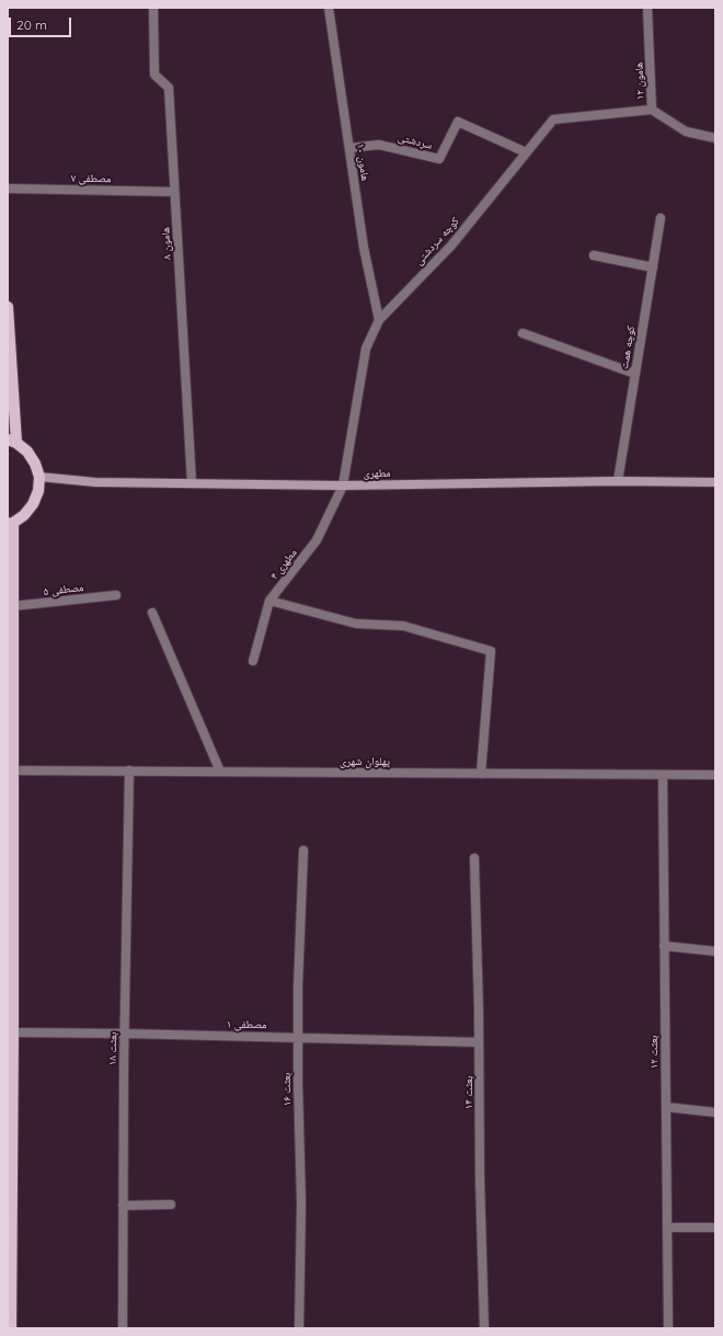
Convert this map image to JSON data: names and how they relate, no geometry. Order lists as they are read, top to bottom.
{
  "streets": {
    "street": [
      "هامون ۱۲",
      "سردشتی",
      "هامون ۱۰",
      "مصطفی ۷",
      "کوچه سردشتی",
      "هامون ۸",
      "کوچه همت",
      "مطهری",
      "مطهری ۴",
      "مصطفی ۵",
      "پهلوان شهری",
      "مصطفی ۱",
      "بعثت ۱۸",
      "بعثت ۱۲",
      "بعثت ۱۶",
      "بعثت ۱۴"
    ]
  },
  "crossings": [
    ["هامون ۱۲", "کوچه سردشتی"],
    ["سردشتی", "هامون ۱۰"],
    ["سردشتی", "کوچه سردشتی"],
    ["هامون ۱۰", "کوچه سردشتی"],
    ["مصطفی ۷", "هامون ۸"],
    ["کوچه سردشتی", "مطهری"],
    ["کوچه سردشتی", "مطهری ۴"],
    ["هامون ۸", "مطهری"],
    ["کوچه همت", "مطهری"],
    ["مطهری", "مطهری ۴"],
    ["پهلوان شهری", "بعثت ۱۸"],
    ["پهلوان شهری", "بعثت ۱۲"],
    ["مصطفی ۱", "بعثت ۱۸"],
    ["مصطفی ۱", "بعثت ۱۶"],
    ["مصطفی ۱", "بعثت ۱۴"]
  ],
  "scale_bar": "20 m"
}
